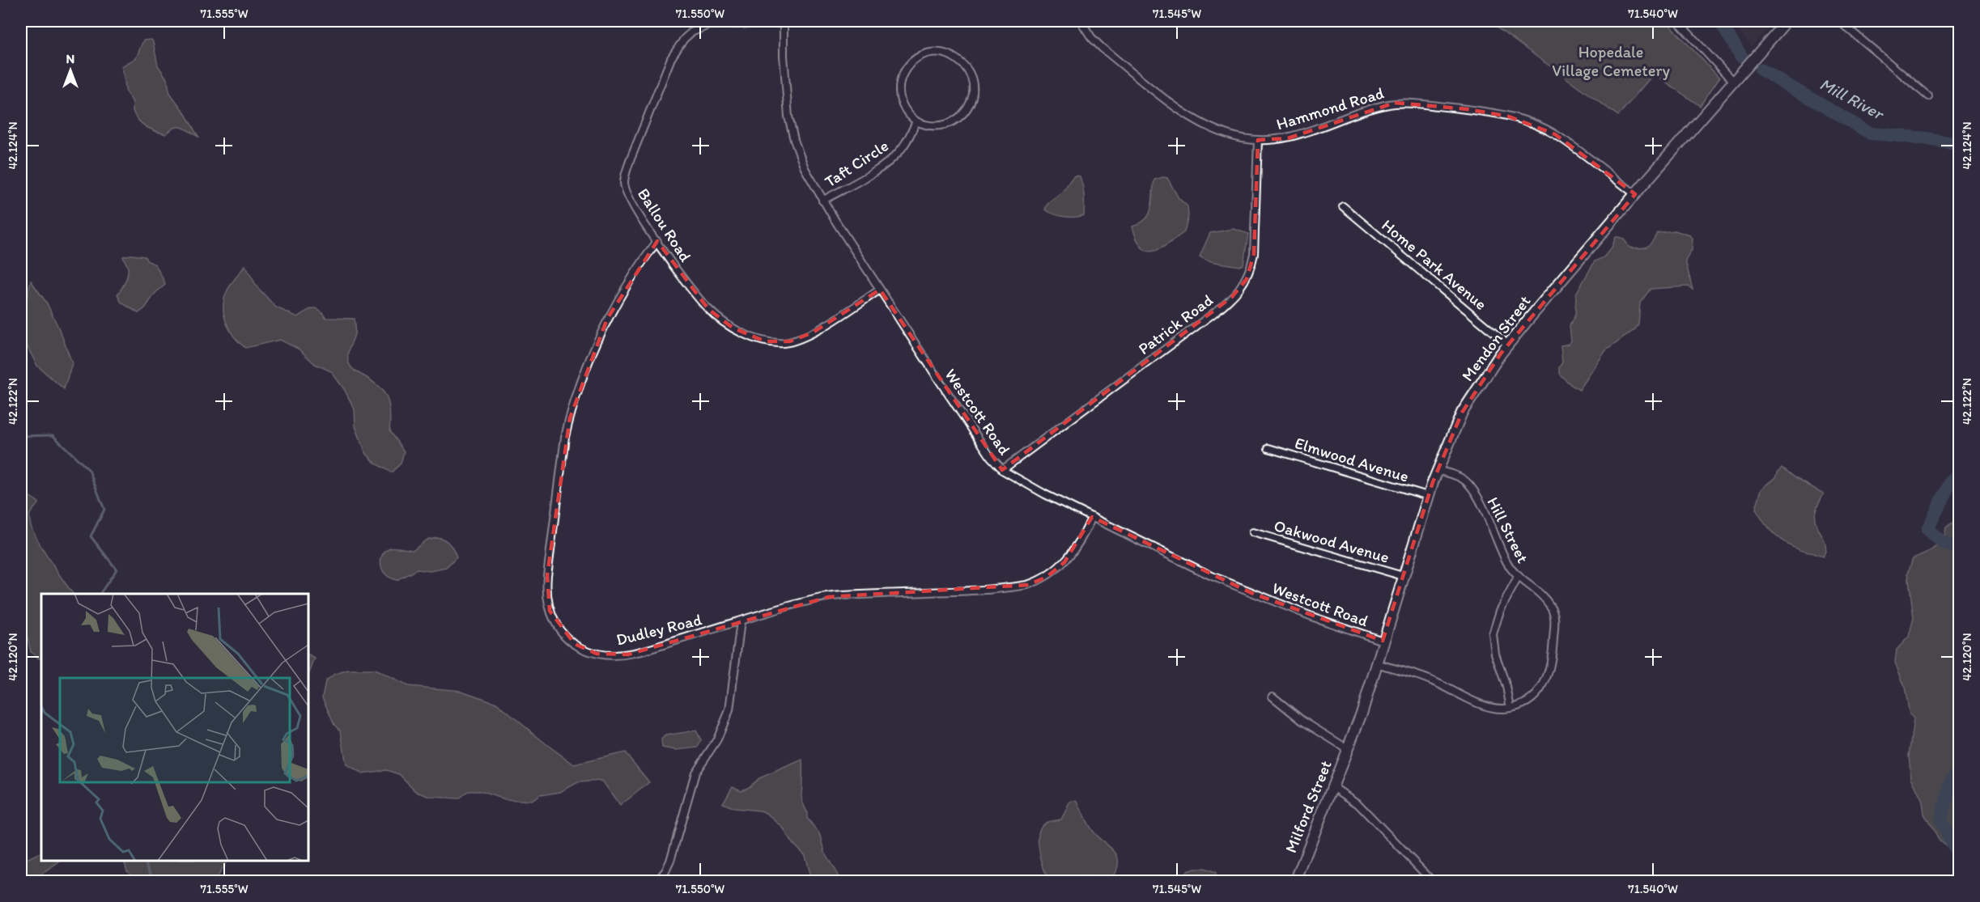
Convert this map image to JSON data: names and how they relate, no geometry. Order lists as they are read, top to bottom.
{
  "streets": {
    "main road": ["Mendon Street", "Milford Street"],
    "street": [
      "Hammond Road",
      "Taft Circle",
      "Ballou Road",
      "Home Park Avenue",
      "Patrick Road",
      "Westcott Road",
      "Elmwood Avenue",
      "Hill Street",
      "Oakwood Avenue",
      "Dudley Road"
    ]
  },
  "crossings": [
    ["Hammond Road", "Patrick Road"],
    ["Hammond Road", "Mendon Street"],
    ["Taft Circle", "Westcott Road"],
    ["Ballou Road", "Westcott Road"],
    ["Ballou Road", "Dudley Road"],
    ["Home Park Avenue", "Mendon Street"],
    ["Patrick Road", "Westcott Road"],
    ["Mendon Street", "Westcott Road"],
    ["Mendon Street", "Elmwood Avenue"],
    ["Mendon Street", "Hill Street"],
    ["Mendon Street", "Oakwood Avenue"],
    ["Mendon Street", "Milford Street"],
    ["Westcott Road", "Dudley Road"]
  ],
  "water": ["Mill River"],
  "parks": ["Hopedale Village Cemetery"],
  "north": "top",
  "coordinates": [
    "71.555°W",
    "71.550°W",
    "71.545°W",
    "71.540°W",
    "42.124°N",
    "42.122°N",
    "42.120°N"
  ]
}
